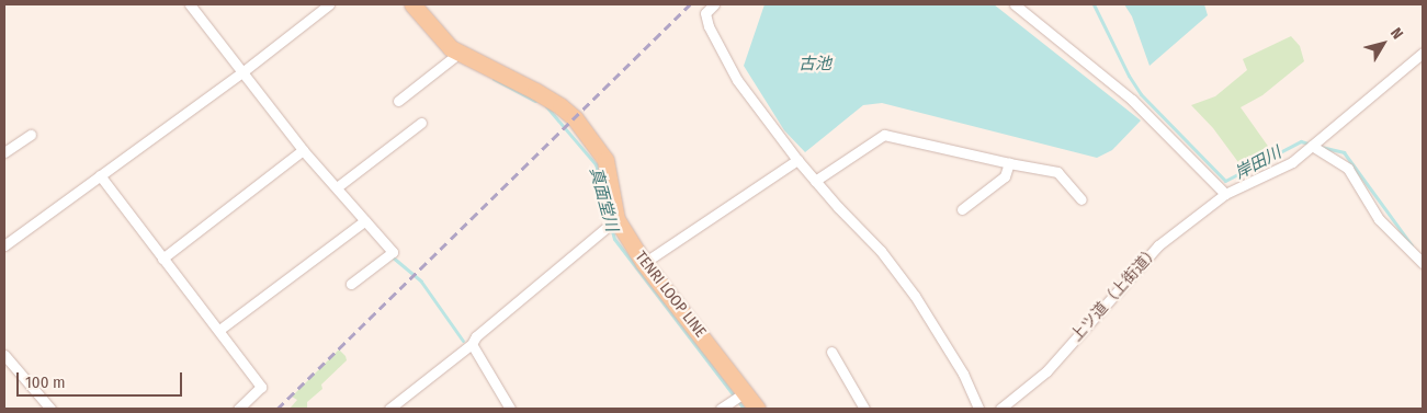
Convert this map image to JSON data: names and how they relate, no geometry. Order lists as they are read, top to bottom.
{
  "streets": {
    "main road": ["TENRI LOOP LINE"],
    "street": ["上ツ道（上街道）"]
  },
  "water": ["古池", "岸田川", "真面堂川"],
  "scale_bar": "100 m",
  "north": "top right"
}
